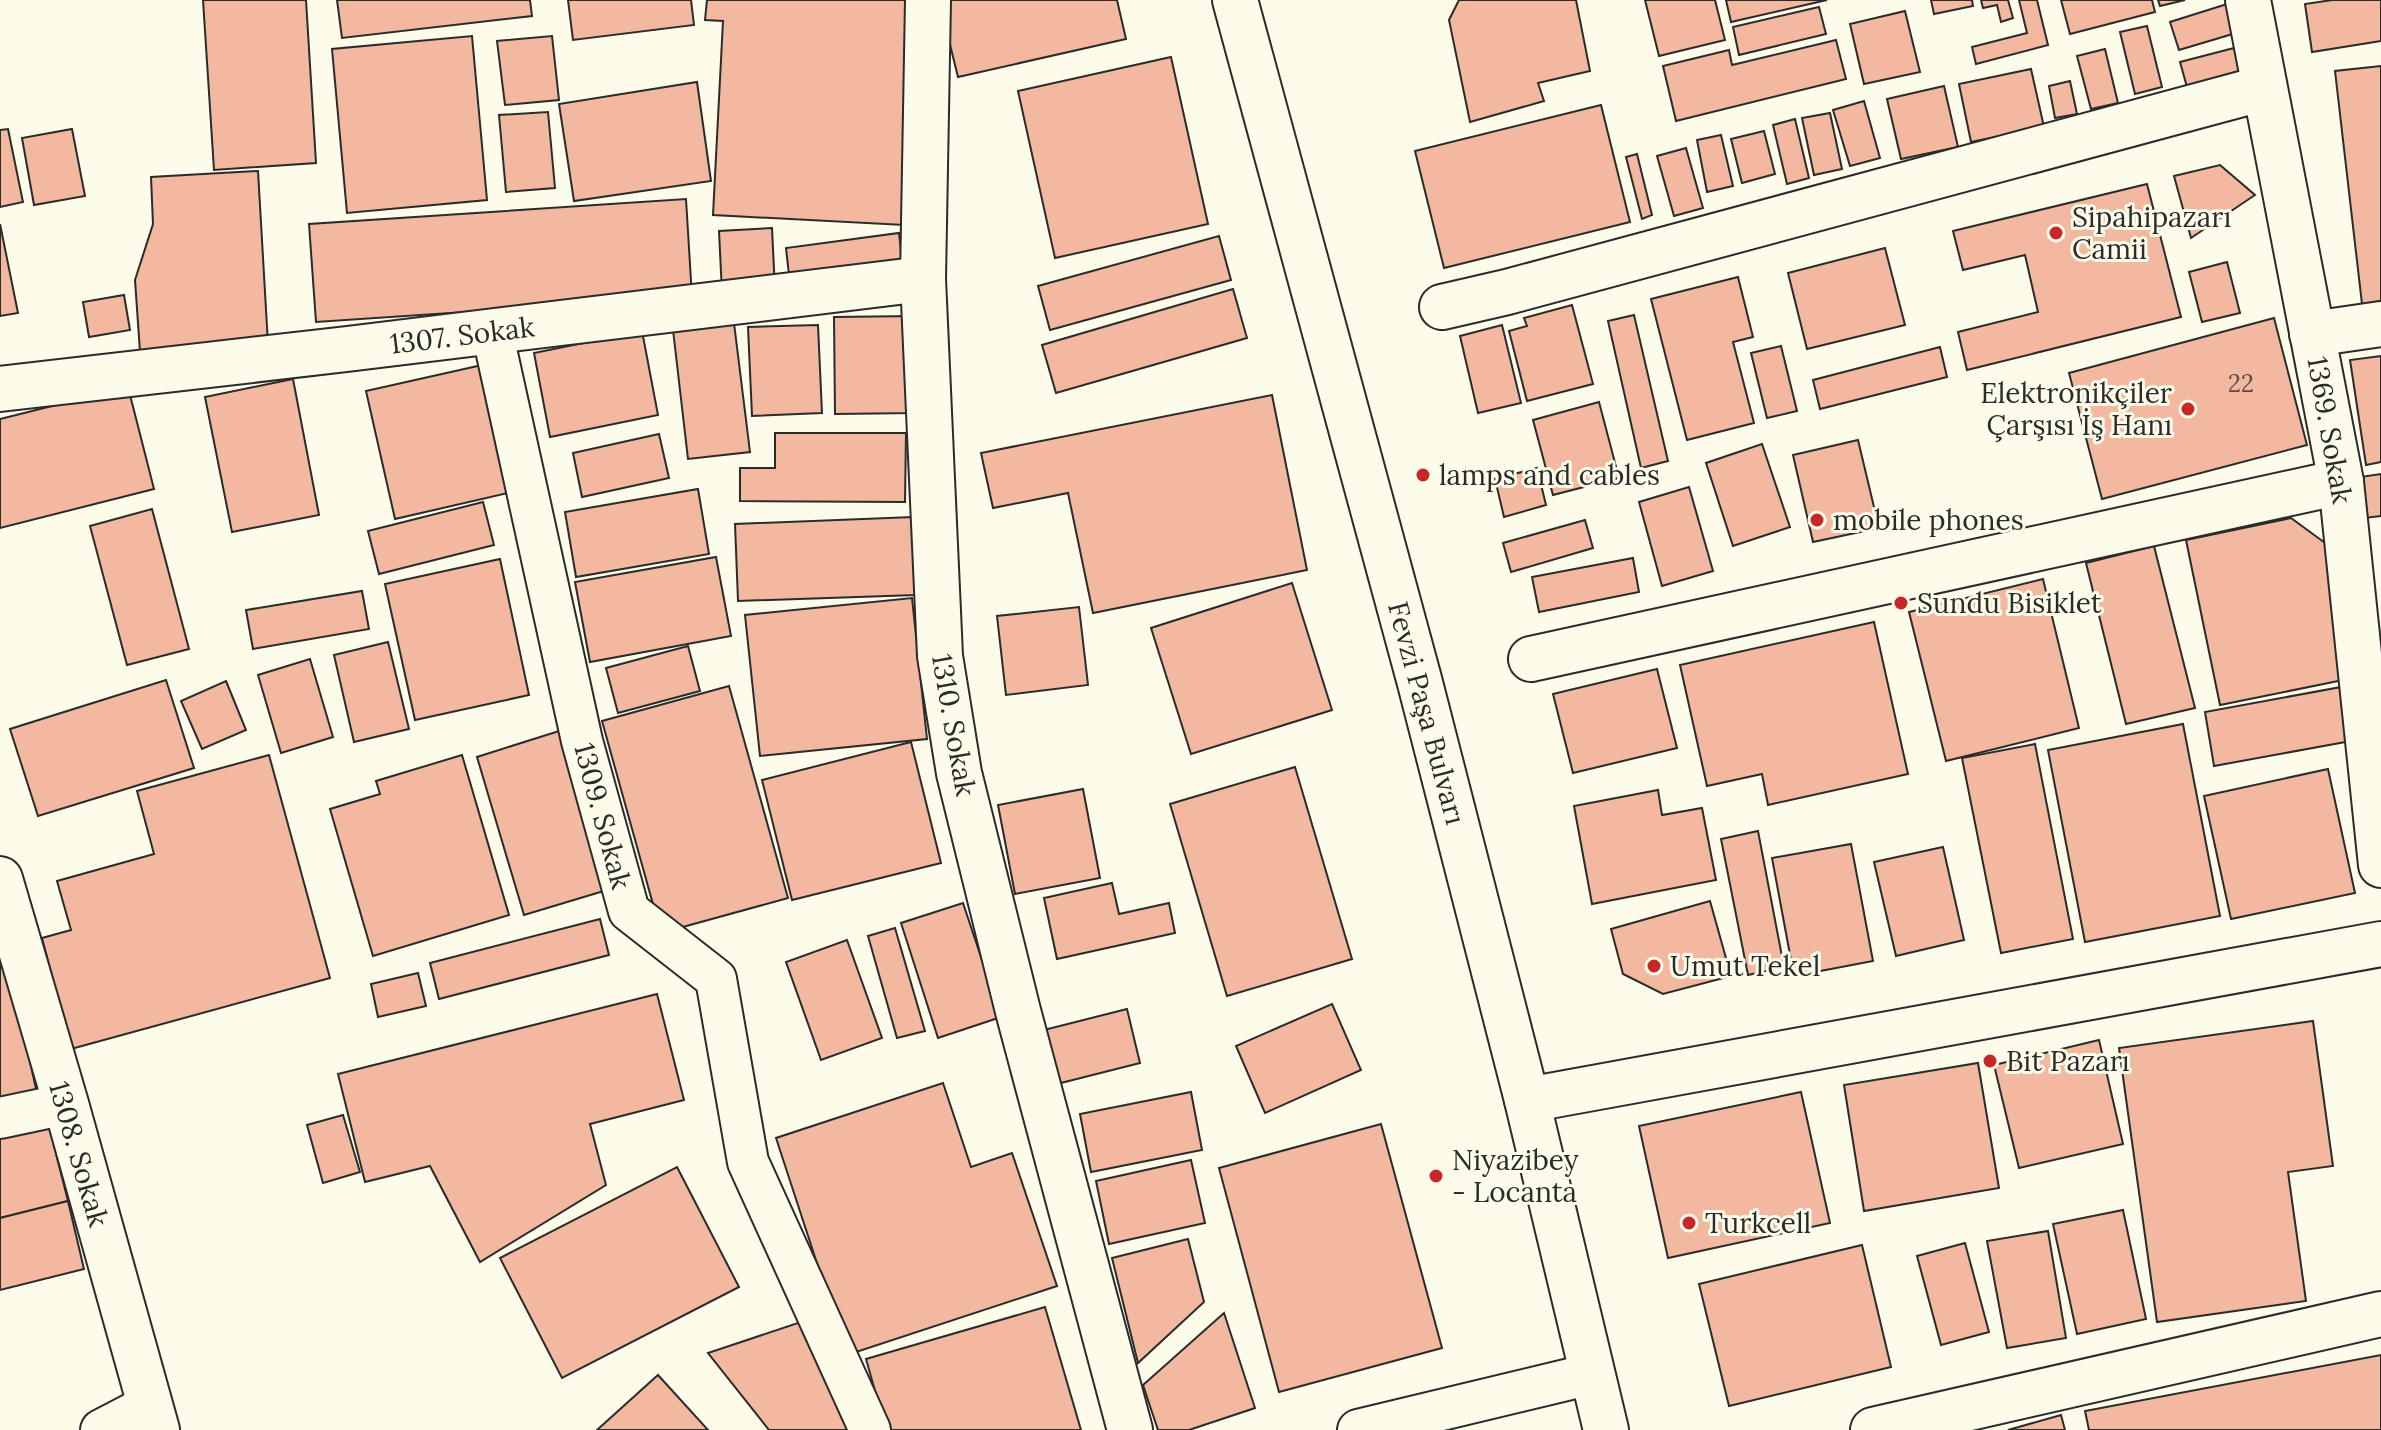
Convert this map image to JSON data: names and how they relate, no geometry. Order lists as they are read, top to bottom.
{
  "streets": {
    "street": [
      "1307. Sokak",
      "1369. Sokak",
      "Fevzi Paşa Bulvarı",
      "1310. Sokak",
      "1309. Sokak",
      "1308. Sokak"
    ]
  },
  "crossings": [
    ["1307. Sokak", "1310. Sokak"],
    ["1307. Sokak", "1309. Sokak"]
  ],
  "places": [
    "Sipahipazarı Camii",
    "Elektronikçiler Çarşısı İş Hanı",
    "lamps and cables",
    "mobile phones",
    "Sundu Bisiklet",
    "Umut Tekel",
    "Bit Pazarı",
    "Niyazibey - Locanta",
    "Turkcell"
  ],
  "house_numbers": ["22"]
}
